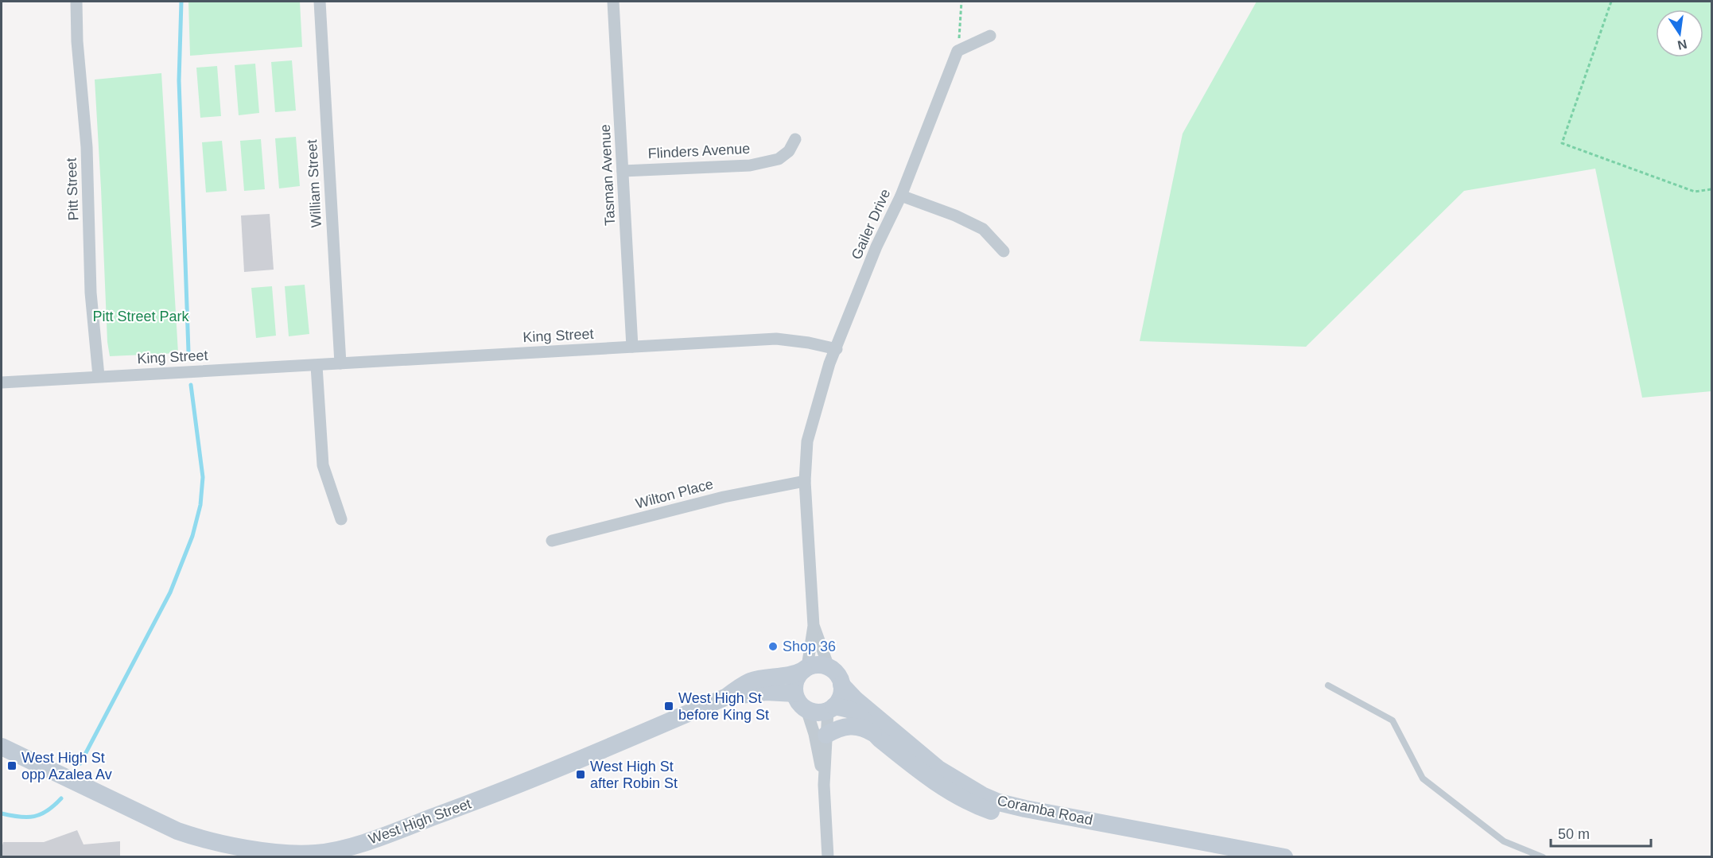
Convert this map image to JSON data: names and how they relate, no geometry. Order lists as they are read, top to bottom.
{
  "streets": {
    "main road": ["Coramba Road", "West High Street"],
    "street": [
      "Flinders Avenue",
      "Tasman Avenue",
      "William Street",
      "Pitt Street",
      "Gailer Drive",
      "King Street",
      "Wilton Place"
    ]
  },
  "crossings": [
    ["Flinders Avenue", "Tasman Avenue"],
    ["Tasman Avenue", "King Street"],
    ["William Street", "King Street"],
    ["Pitt Street", "King Street"],
    ["Gailer Drive", "King Street"],
    ["Coramba Road", "West High Street"]
  ],
  "parks": ["Pitt Street Park"],
  "places": {
    "other": ["Shop 36"],
    "transit": ["West High St before King St", "West High St opp Azalea Av", "West High St after Robin St"]
  },
  "scale_bar": "50 m",
  "north": "bottom"
}
